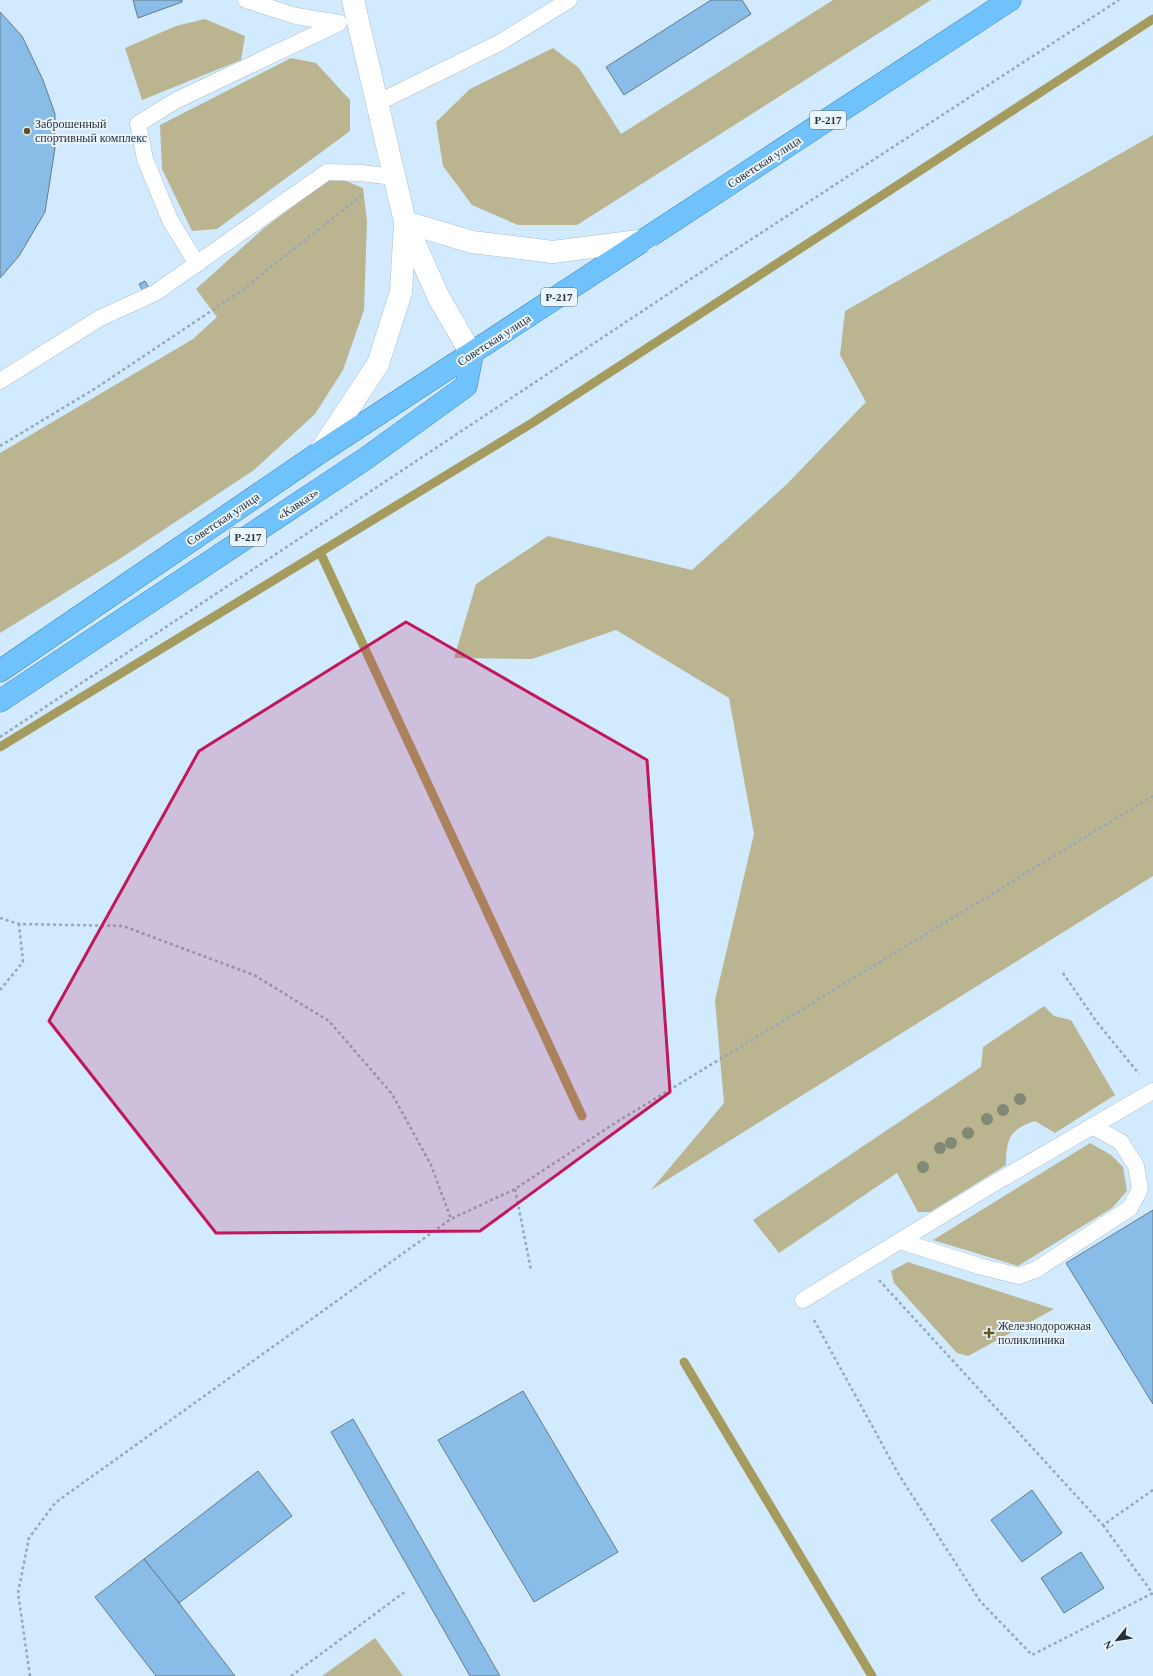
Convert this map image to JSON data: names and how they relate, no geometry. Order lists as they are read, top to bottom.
{
  "streets": {
    "highway": ["Р-217", "Советская улица", "«Кавказ»"]
  },
  "crossings": [
    ["Советская улица", "«Кавказ»"]
  ],
  "places": {
    "other": ["Заброшенный спортивный комплекс"],
    "health": ["Железнодорожная поликлиника"]
  },
  "north": "bottom left"
}
